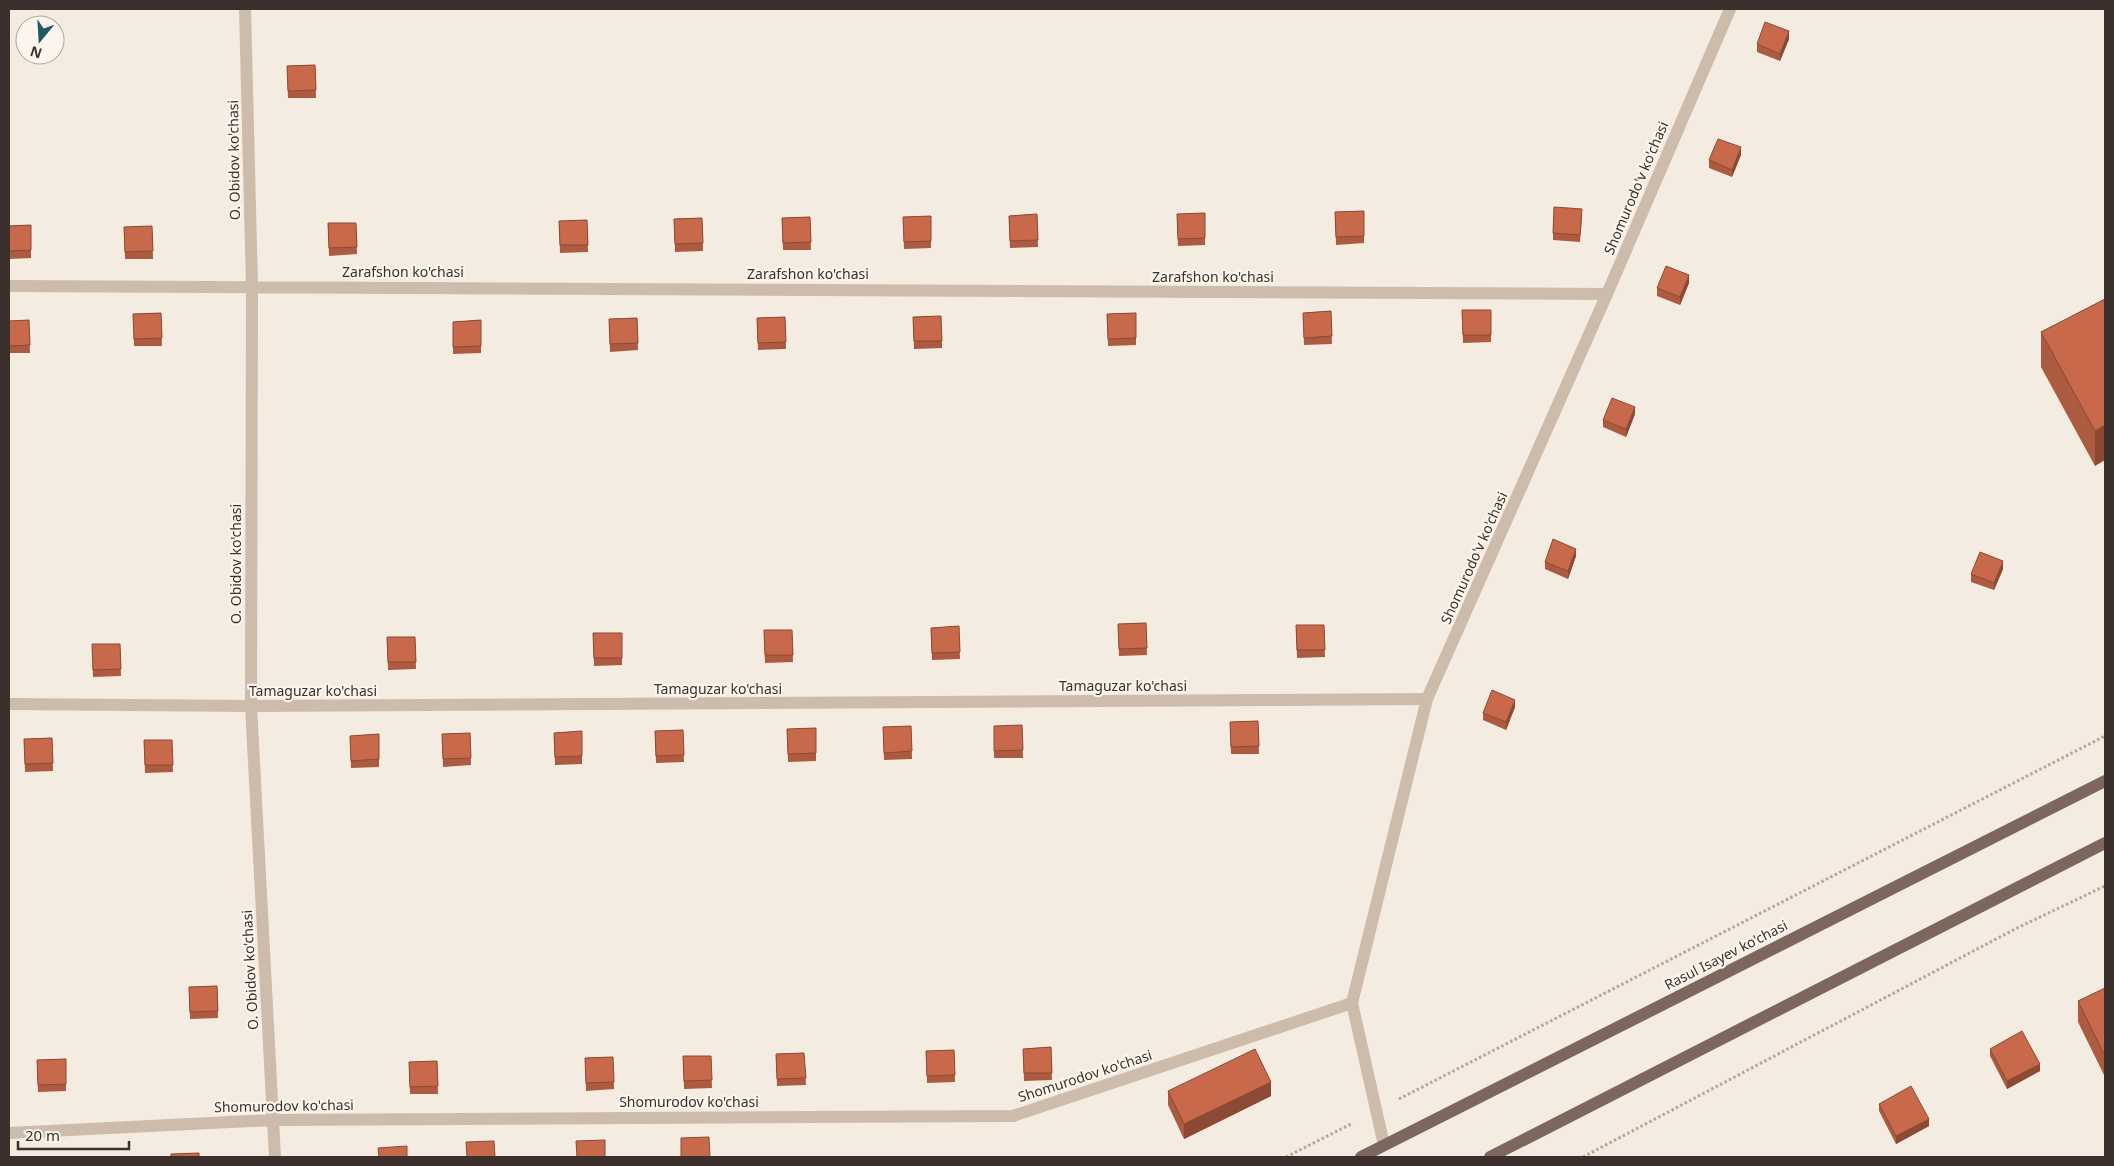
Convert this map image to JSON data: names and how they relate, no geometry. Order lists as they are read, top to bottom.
{
  "streets": {
    "main road": ["Rasul Isayev ko'chasi"],
    "street": [
      "O. Obidov ko'chasi",
      "Shomurodo'v ko'chasi",
      "Zarafshon ko'chasi",
      "Tamaguzar ko'chasi",
      "Shomurodov ko'chasi"
    ]
  },
  "crossings": [
    ["O. Obidov ko'chasi", "Zarafshon ko'chasi"],
    ["O. Obidov ko'chasi", "Tamaguzar ko'chasi"],
    ["O. Obidov ko'chasi", "Shomurodov ko'chasi"],
    ["Shomurodo'v ko'chasi", "Zarafshon ko'chasi"],
    ["Shomurodo'v ko'chasi", "Tamaguzar ko'chasi"],
    ["Shomurodo'v ko'chasi", "Rasul Isayev ko'chasi"],
    ["Shomurodo'v ko'chasi", "Shomurodov ko'chasi"]
  ],
  "scale_bar": "20 m",
  "north": "bottom"
}
